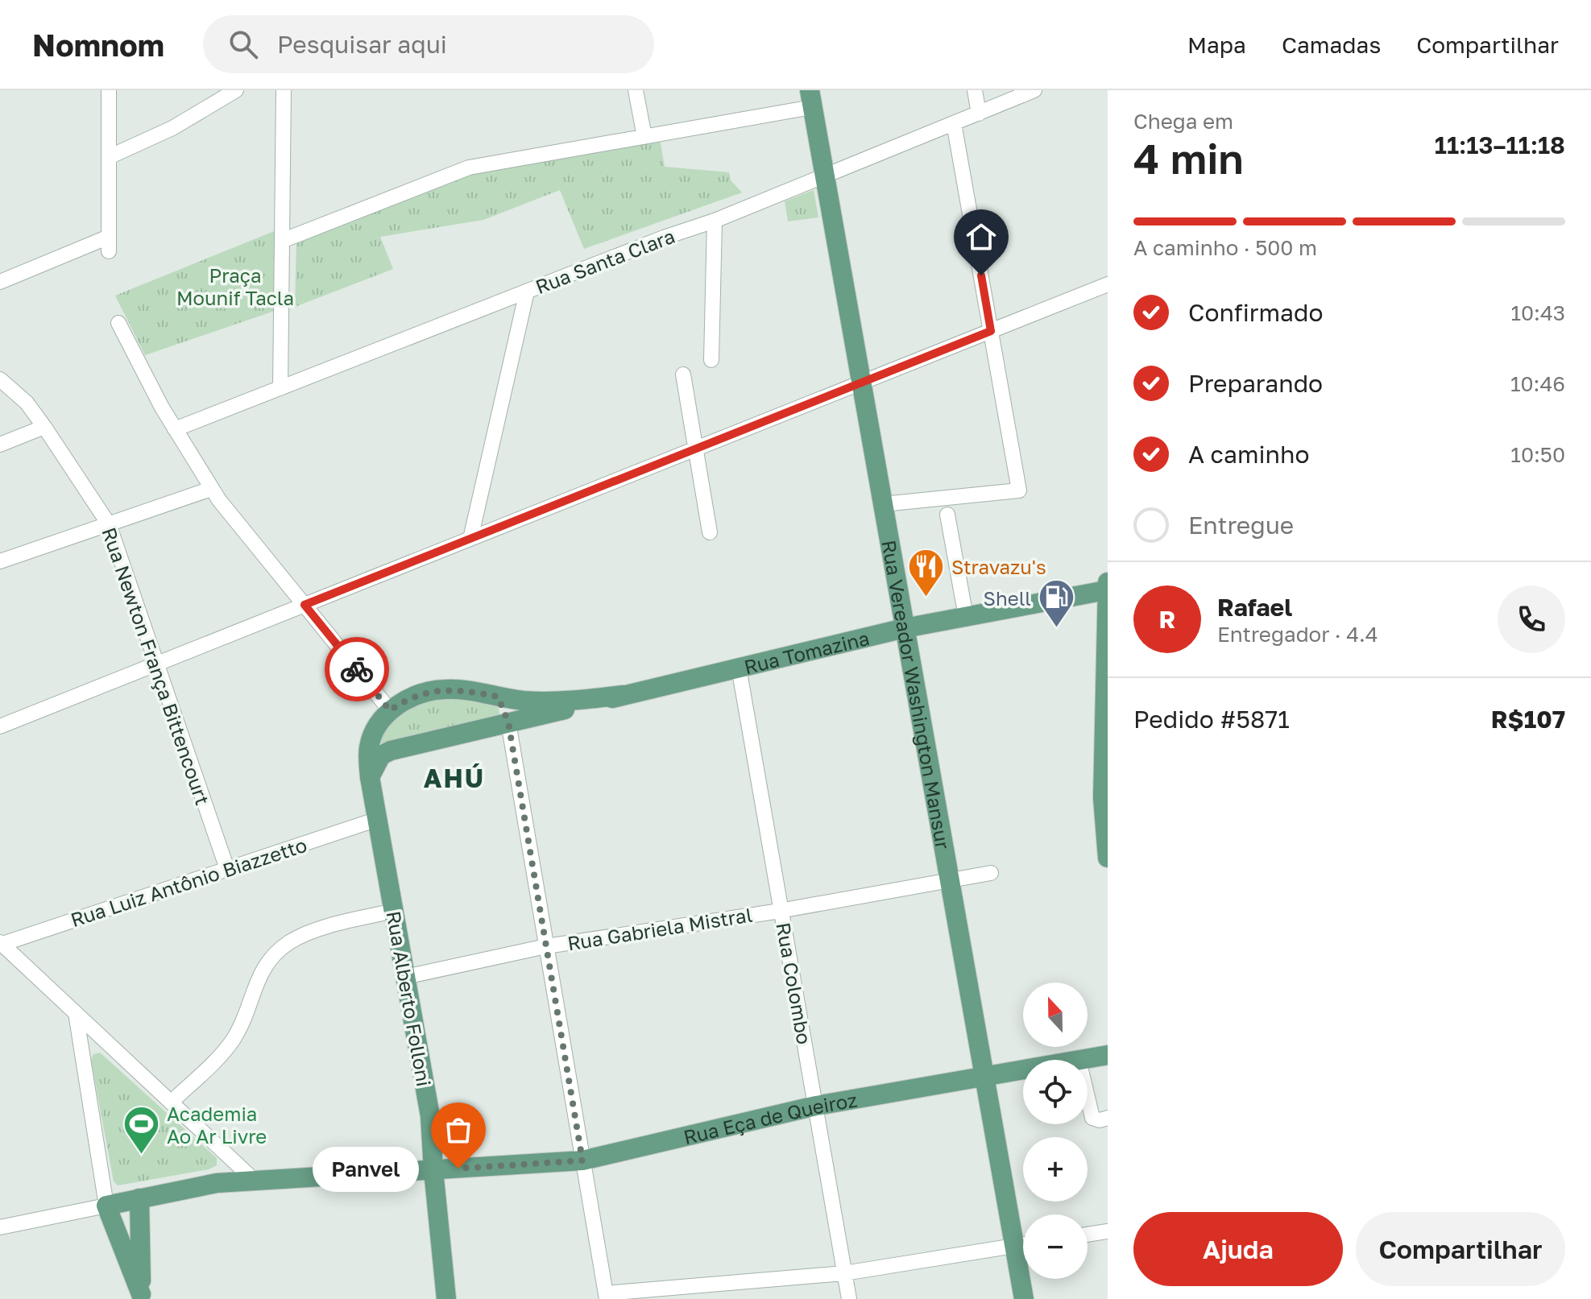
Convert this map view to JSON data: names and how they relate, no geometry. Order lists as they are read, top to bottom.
{
  "streets": {
    "main road": [
      "Rua Tomazina",
      "Rua Vereador Washington Mansur",
      "Rua Alberto Folloni",
      "Rua Eça de Queiroz"
    ],
    "street": [
      "Rua Santa Clara",
      "Rua Newton França Bittencourt",
      "Rua Luiz Antônio Biazzetto",
      "Rua Gabriela Mistral",
      "Rua Colombo"
    ]
  },
  "crossings": [
    ["Rua Santa Clara", "Rua Vereador Washington Mansur"],
    ["Rua Tomazina", "Rua Vereador Washington Mansur"],
    ["Rua Tomazina", "Rua Colombo"],
    ["Rua Tomazina", "Rua Alberto Folloni"],
    ["Rua Newton França Bittencourt", "Rua Luiz Antônio Biazzetto"],
    ["Rua Vereador Washington Mansur", "Rua Gabriela Mistral"],
    ["Rua Vereador Washington Mansur", "Rua Eça de Queiroz"],
    ["Rua Luiz Antônio Biazzetto", "Rua Alberto Folloni"],
    ["Rua Gabriela Mistral", "Rua Colombo"],
    ["Rua Gabriela Mistral", "Rua Alberto Folloni"],
    ["Rua Colombo", "Rua Eça de Queiroz"],
    ["Rua Alberto Folloni", "Rua Eça de Queiroz"]
  ],
  "districts": ["AHÚ"],
  "parks": ["Praça Mounif Tacla"],
  "places": {
    "restaurant": ["Stravazu's"],
    "fuel station": ["Shell"],
    "sports": ["Academia Ao Ar Livre"],
    "other": ["Panvel"]
  },
  "north": "top",
  "page": {
    "header": "Nomnom",
    "search": "Pesquisar aqui",
    "nav": ["Mapa", "Camadas", "Compartilhar"],
    "heading": ["4 min", "Chega em", "11:13–11:18"],
    "panel": [
      "Rafael",
      "Entregador · 4.4",
      "Pedido #5871",
      "R$107"
    ],
    "bar": "A caminho · 500 m",
    "list": [
      ["Confirmado", "10:43"],
      ["Preparando", "10:46"],
      ["A caminho", "10:50"],
      "Entregue"
    ],
    "round": "R",
    "map_buttons": ["+", "−"],
    "bubble": "Panvel",
    "buttons": ["Ajuda", "Compartilhar"]
  }
}
